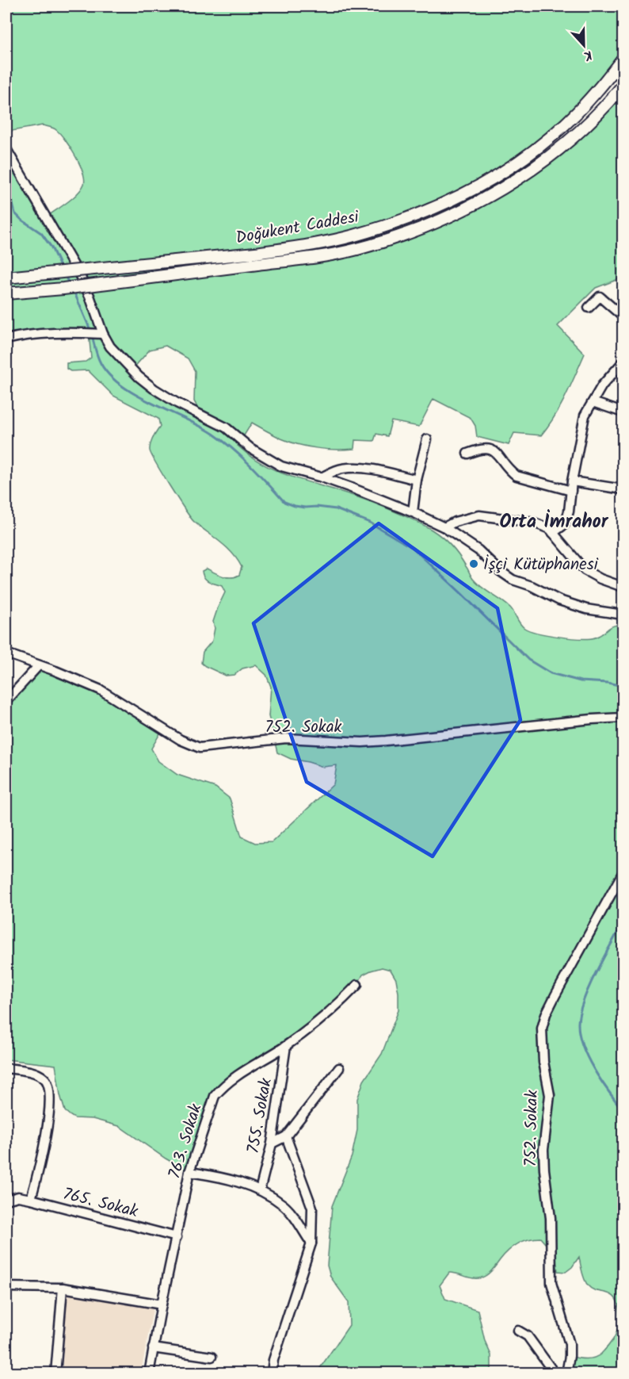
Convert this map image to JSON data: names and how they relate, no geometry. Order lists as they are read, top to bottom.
{
  "streets": {
    "main road": ["Doğukent Caddesi"],
    "street": [
      "752. Sokak",
      "755. Sokak",
      "763. Sokak",
      "765. Sokak"
    ]
  },
  "crossings": [
    ["755. Sokak", "763. Sokak"],
    ["763. Sokak", "765. Sokak"]
  ],
  "districts": ["Orta İmrahor"],
  "places": ["İşçi Kütüphanesi"],
  "north": "bottom"
}
